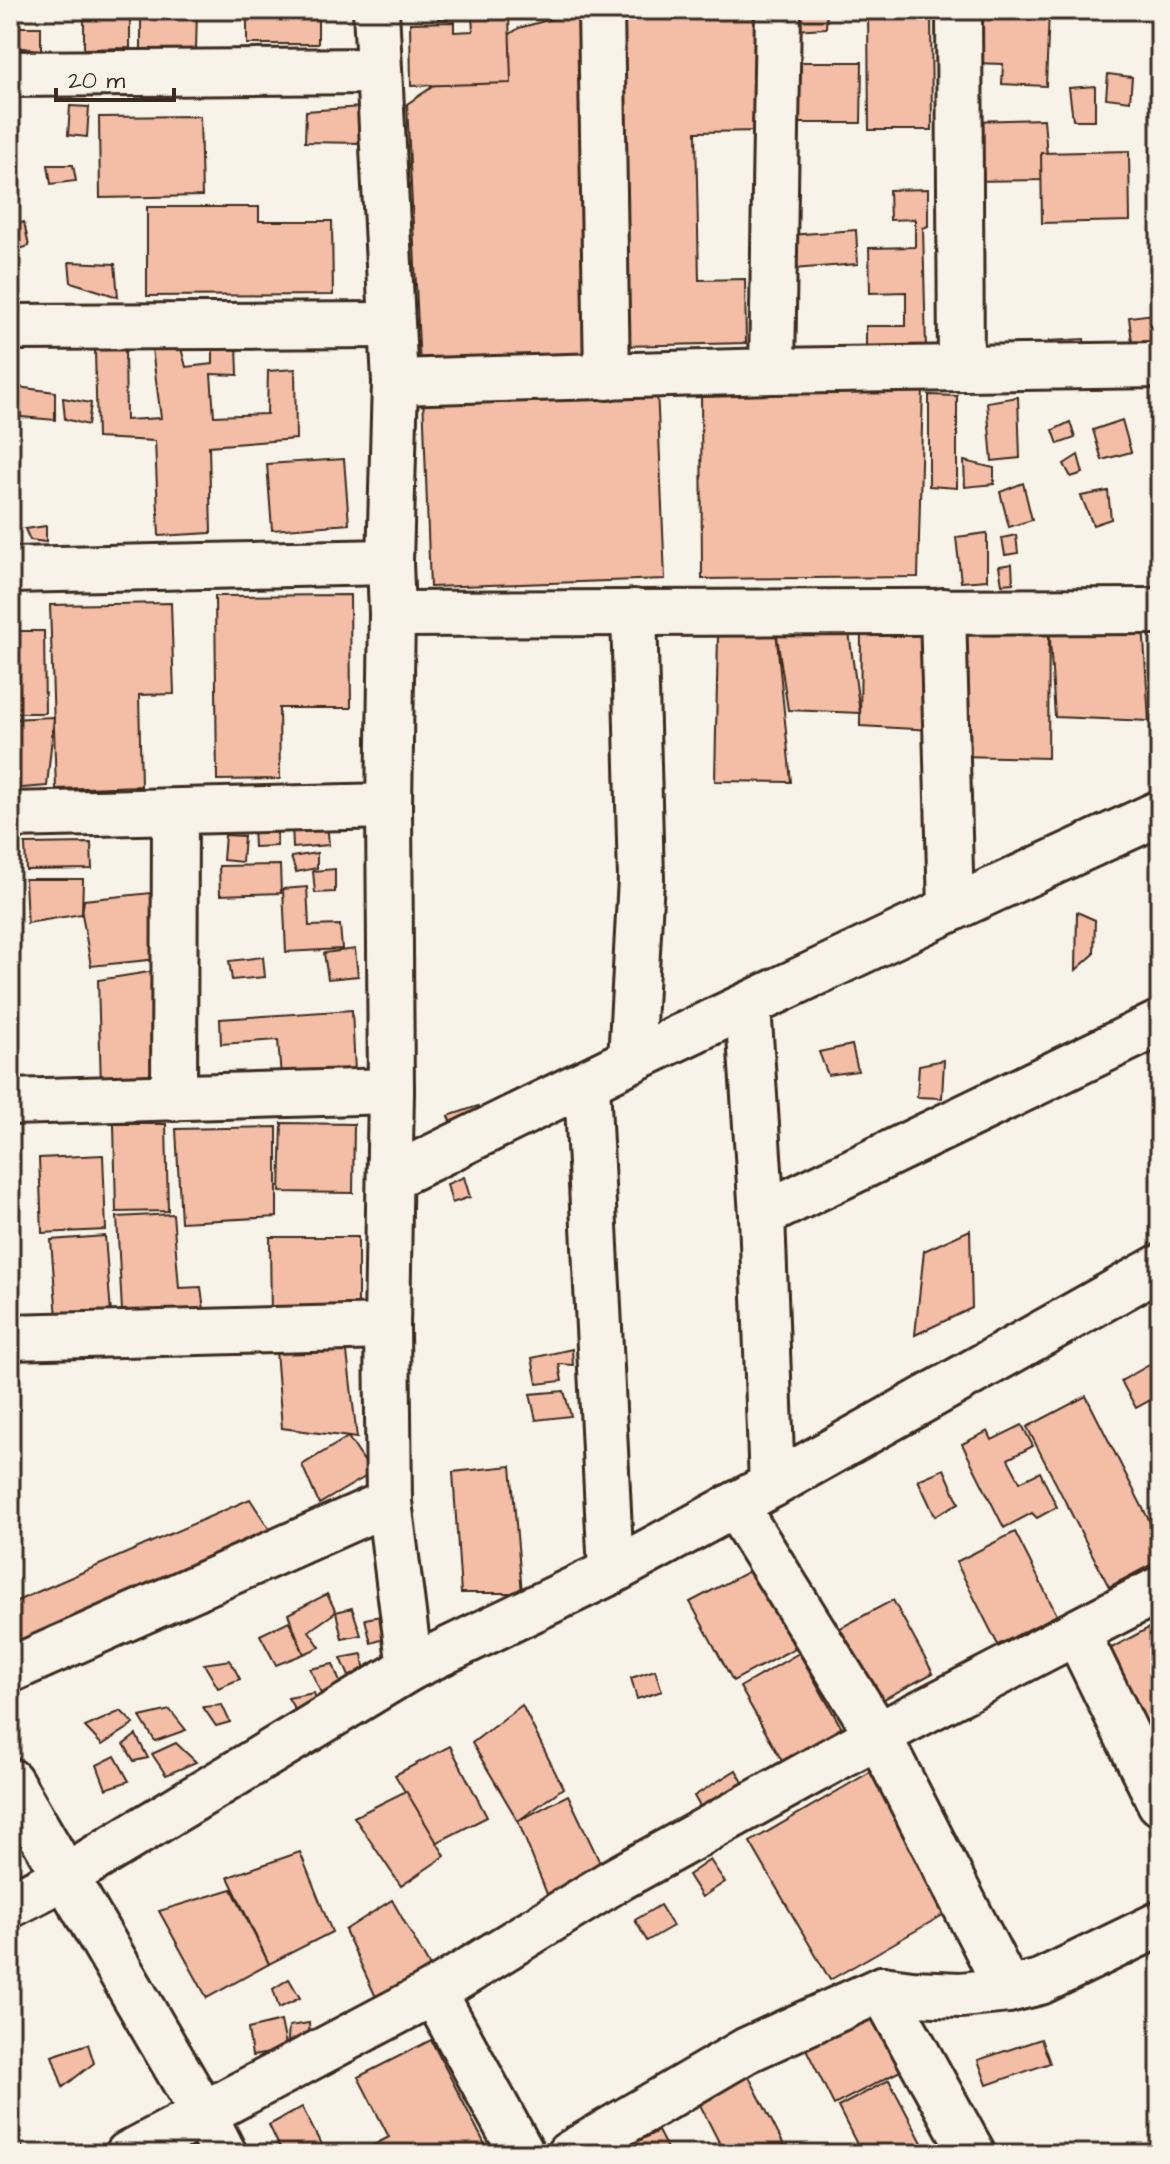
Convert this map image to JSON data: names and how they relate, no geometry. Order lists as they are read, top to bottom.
{
  "scale_bar": "20 m"
}
